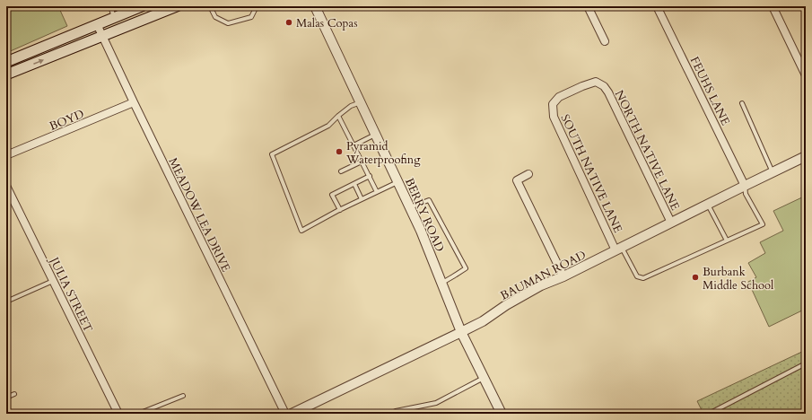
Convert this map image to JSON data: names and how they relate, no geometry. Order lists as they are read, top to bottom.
{
  "streets": {
    "street": [
      "FEUHS LANE",
      "BOYD",
      "NORTH NATIVE LANE",
      "SOUTH NATIVE LANE",
      "MEADOW LEA DRIVE",
      "BERRY ROAD",
      "BAUMAN ROAD",
      "JULIA STREET"
    ]
  },
  "crossings": [
    ["FEUHS LANE", "BAUMAN ROAD"],
    ["BOYD", "MEADOW LEA DRIVE"],
    ["NORTH NATIVE LANE", "SOUTH NATIVE LANE"],
    ["NORTH NATIVE LANE", "BAUMAN ROAD"],
    ["SOUTH NATIVE LANE", "BAUMAN ROAD"],
    ["BERRY ROAD", "BAUMAN ROAD"]
  ],
  "places": ["Malas Copas", "Pyramid Waterproofing", "Burbank Middle School"]
}
